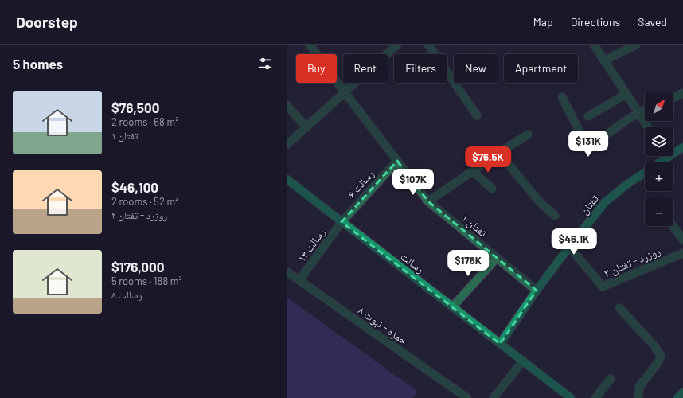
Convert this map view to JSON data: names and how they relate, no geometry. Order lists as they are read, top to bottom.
{
  "streets": {
    "street": [
      "رسالت ۶",
      "تفتان",
      "تفتان ۱",
      "رسالت ۱۳",
      "روزرد - تفتان ۲",
      "رسالت",
      "حمزه - نبوت ۸"
    ]
  },
  "crossings": [
    ["رسالت ۶", "تفتان ۱"],
    ["رسالت ۶", "رسالت ۱۳"],
    ["رسالت ۶", "رسالت"],
    ["تفتان", "تفتان ۱"],
    ["تفتان", "روزرد - تفتان ۲"],
    ["تفتان", "رسالت"],
    ["رسالت ۱۳", "رسالت"],
    ["رسالت ۱۳", "حمزه - نبوت ۸"]
  ],
  "north": "top right",
  "page": {
    "header": "Doorstep",
    "nav": ["Map", "Directions", "Saved"],
    "heading": "5 homes",
    "chip": [
      "Buy",
      "Rent",
      "Filters",
      "New",
      "Apartment"
    ],
    "list": [
      {
        "name": "$76,500",
        "note": "2 rooms · 68 m² · تفتان ۱"
      },
      {
        "name": "$46,100",
        "note": "2 rooms · 52 m² · روزرد - تفتان ۲"
      },
      {
        "name": "$176,000",
        "note": "5 rooms · 188 m² · رسالت ۸"
      }
    ],
    "map_buttons": ["+", "−"],
    "price": [
      "$131K",
      "$76.5K",
      "$107K",
      "$46.1K",
      "$176K"
    ]
  }
}
